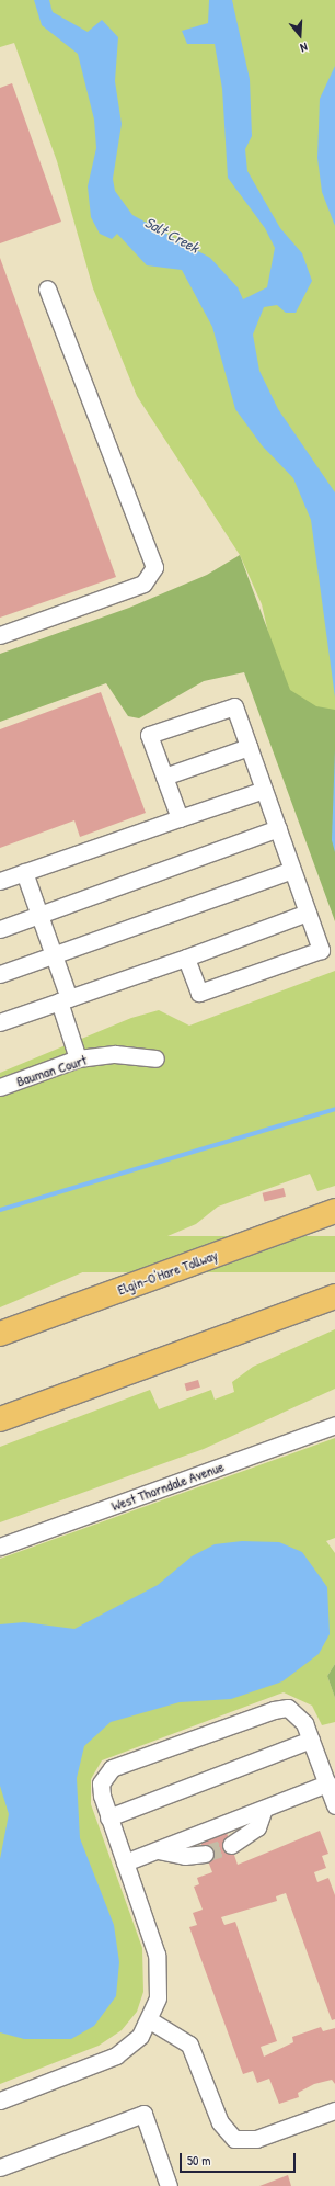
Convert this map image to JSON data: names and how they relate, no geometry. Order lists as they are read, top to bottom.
{
  "streets": {
    "highway": ["Elgin-O'Hare Tollway"],
    "street": ["Bauman Court", "West Thorndale Avenue"]
  },
  "water": ["Salt Creek"],
  "scale_bar": "50 m",
  "north": "bottom"
}
